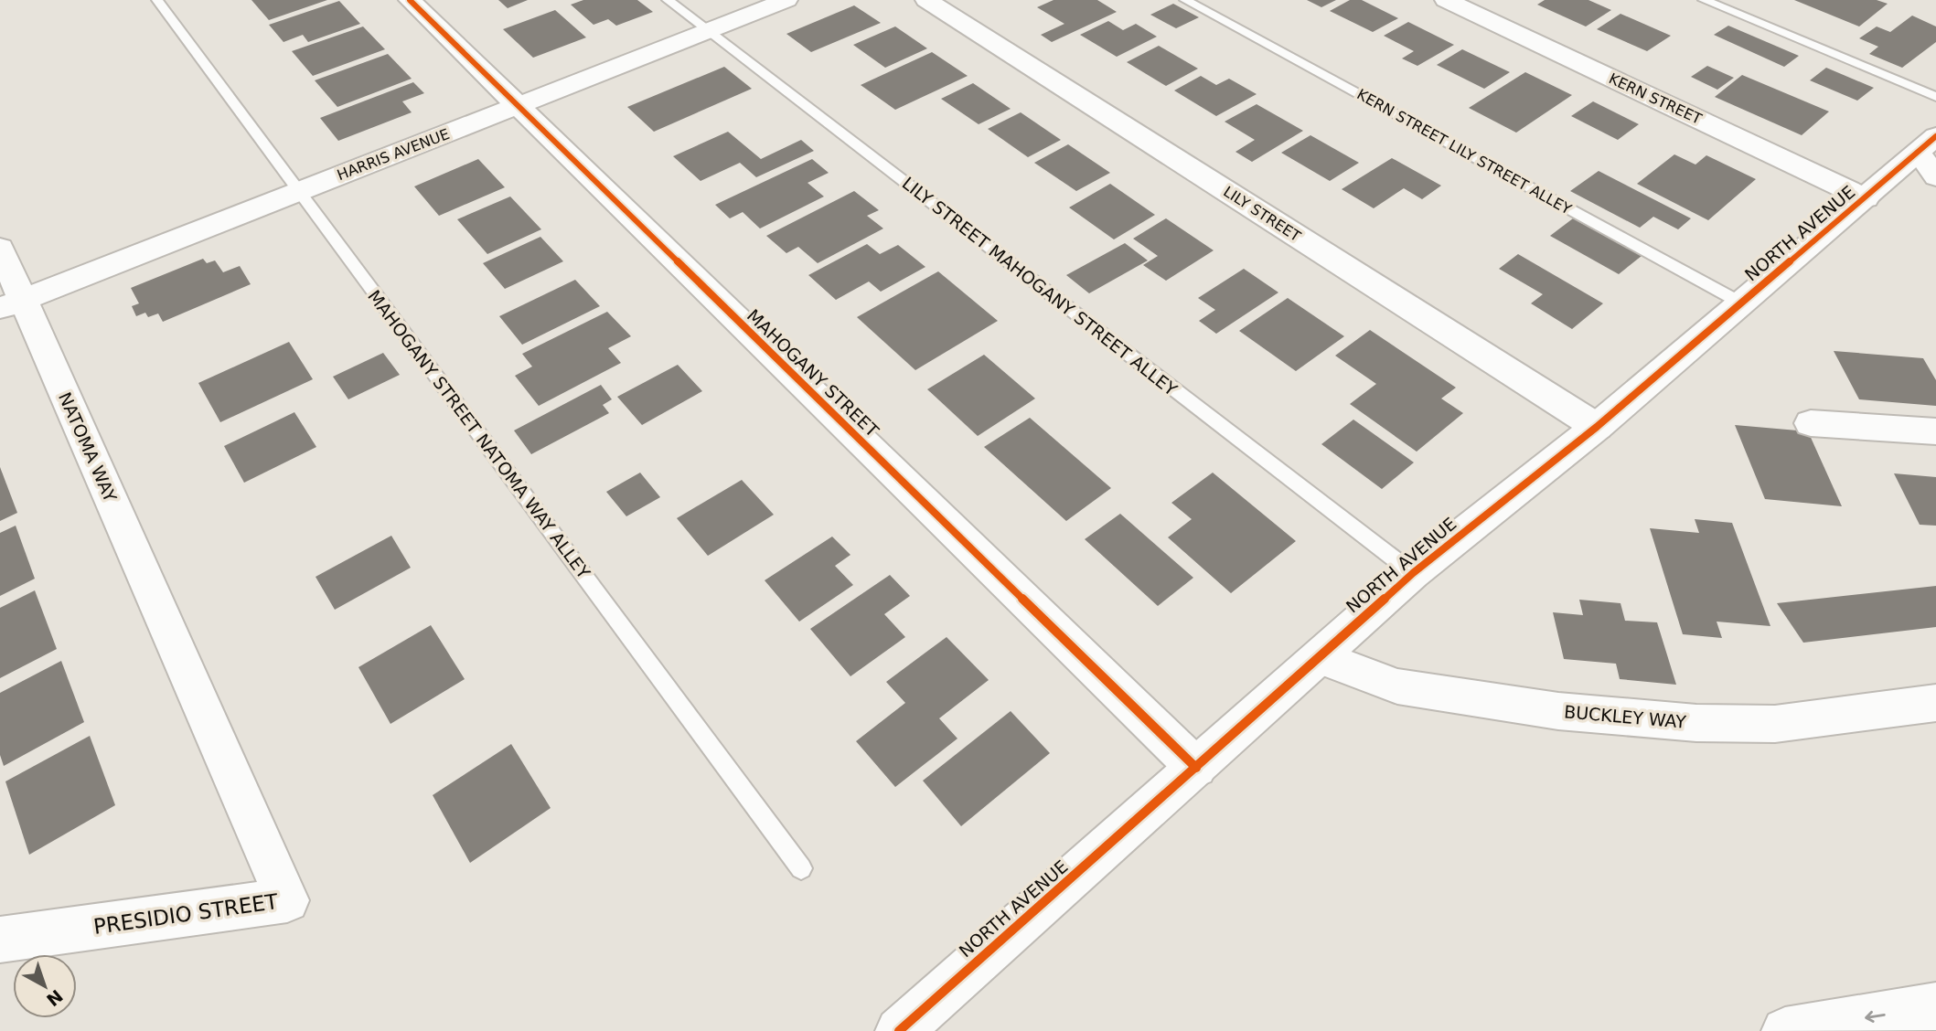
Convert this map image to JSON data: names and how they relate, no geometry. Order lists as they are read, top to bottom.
{
  "streets": {
    "main road": [
      "KERN STREET",
      "HARRIS AVENUE",
      "LILY STREET",
      "NORTH AVENUE",
      "MAHOGANY STREET",
      "NATOMA WAY",
      "BUCKLEY WAY",
      "PRESIDIO STREET"
    ],
    "lane": ["KERN STREET LILY STREET ALLEY", "LILY STREET MAHOGANY STREET ALLEY", "MAHOGANY STREET NATOMA WAY ALLEY"]
  },
  "crossings": [
    ["KERN STREET", "NORTH AVENUE"],
    ["KERN STREET LILY STREET ALLEY", "NORTH AVENUE"],
    ["HARRIS AVENUE", "LILY STREET MAHOGANY STREET ALLEY"],
    ["HARRIS AVENUE", "MAHOGANY STREET"],
    ["HARRIS AVENUE", "MAHOGANY STREET NATOMA WAY ALLEY"],
    ["HARRIS AVENUE", "NATOMA WAY"],
    ["LILY STREET", "NORTH AVENUE"],
    ["NORTH AVENUE", "LILY STREET MAHOGANY STREET ALLEY"],
    ["NORTH AVENUE", "MAHOGANY STREET"],
    ["NORTH AVENUE", "BUCKLEY WAY"],
    ["NATOMA WAY", "PRESIDIO STREET"]
  ],
  "north": "bottom right"
}
